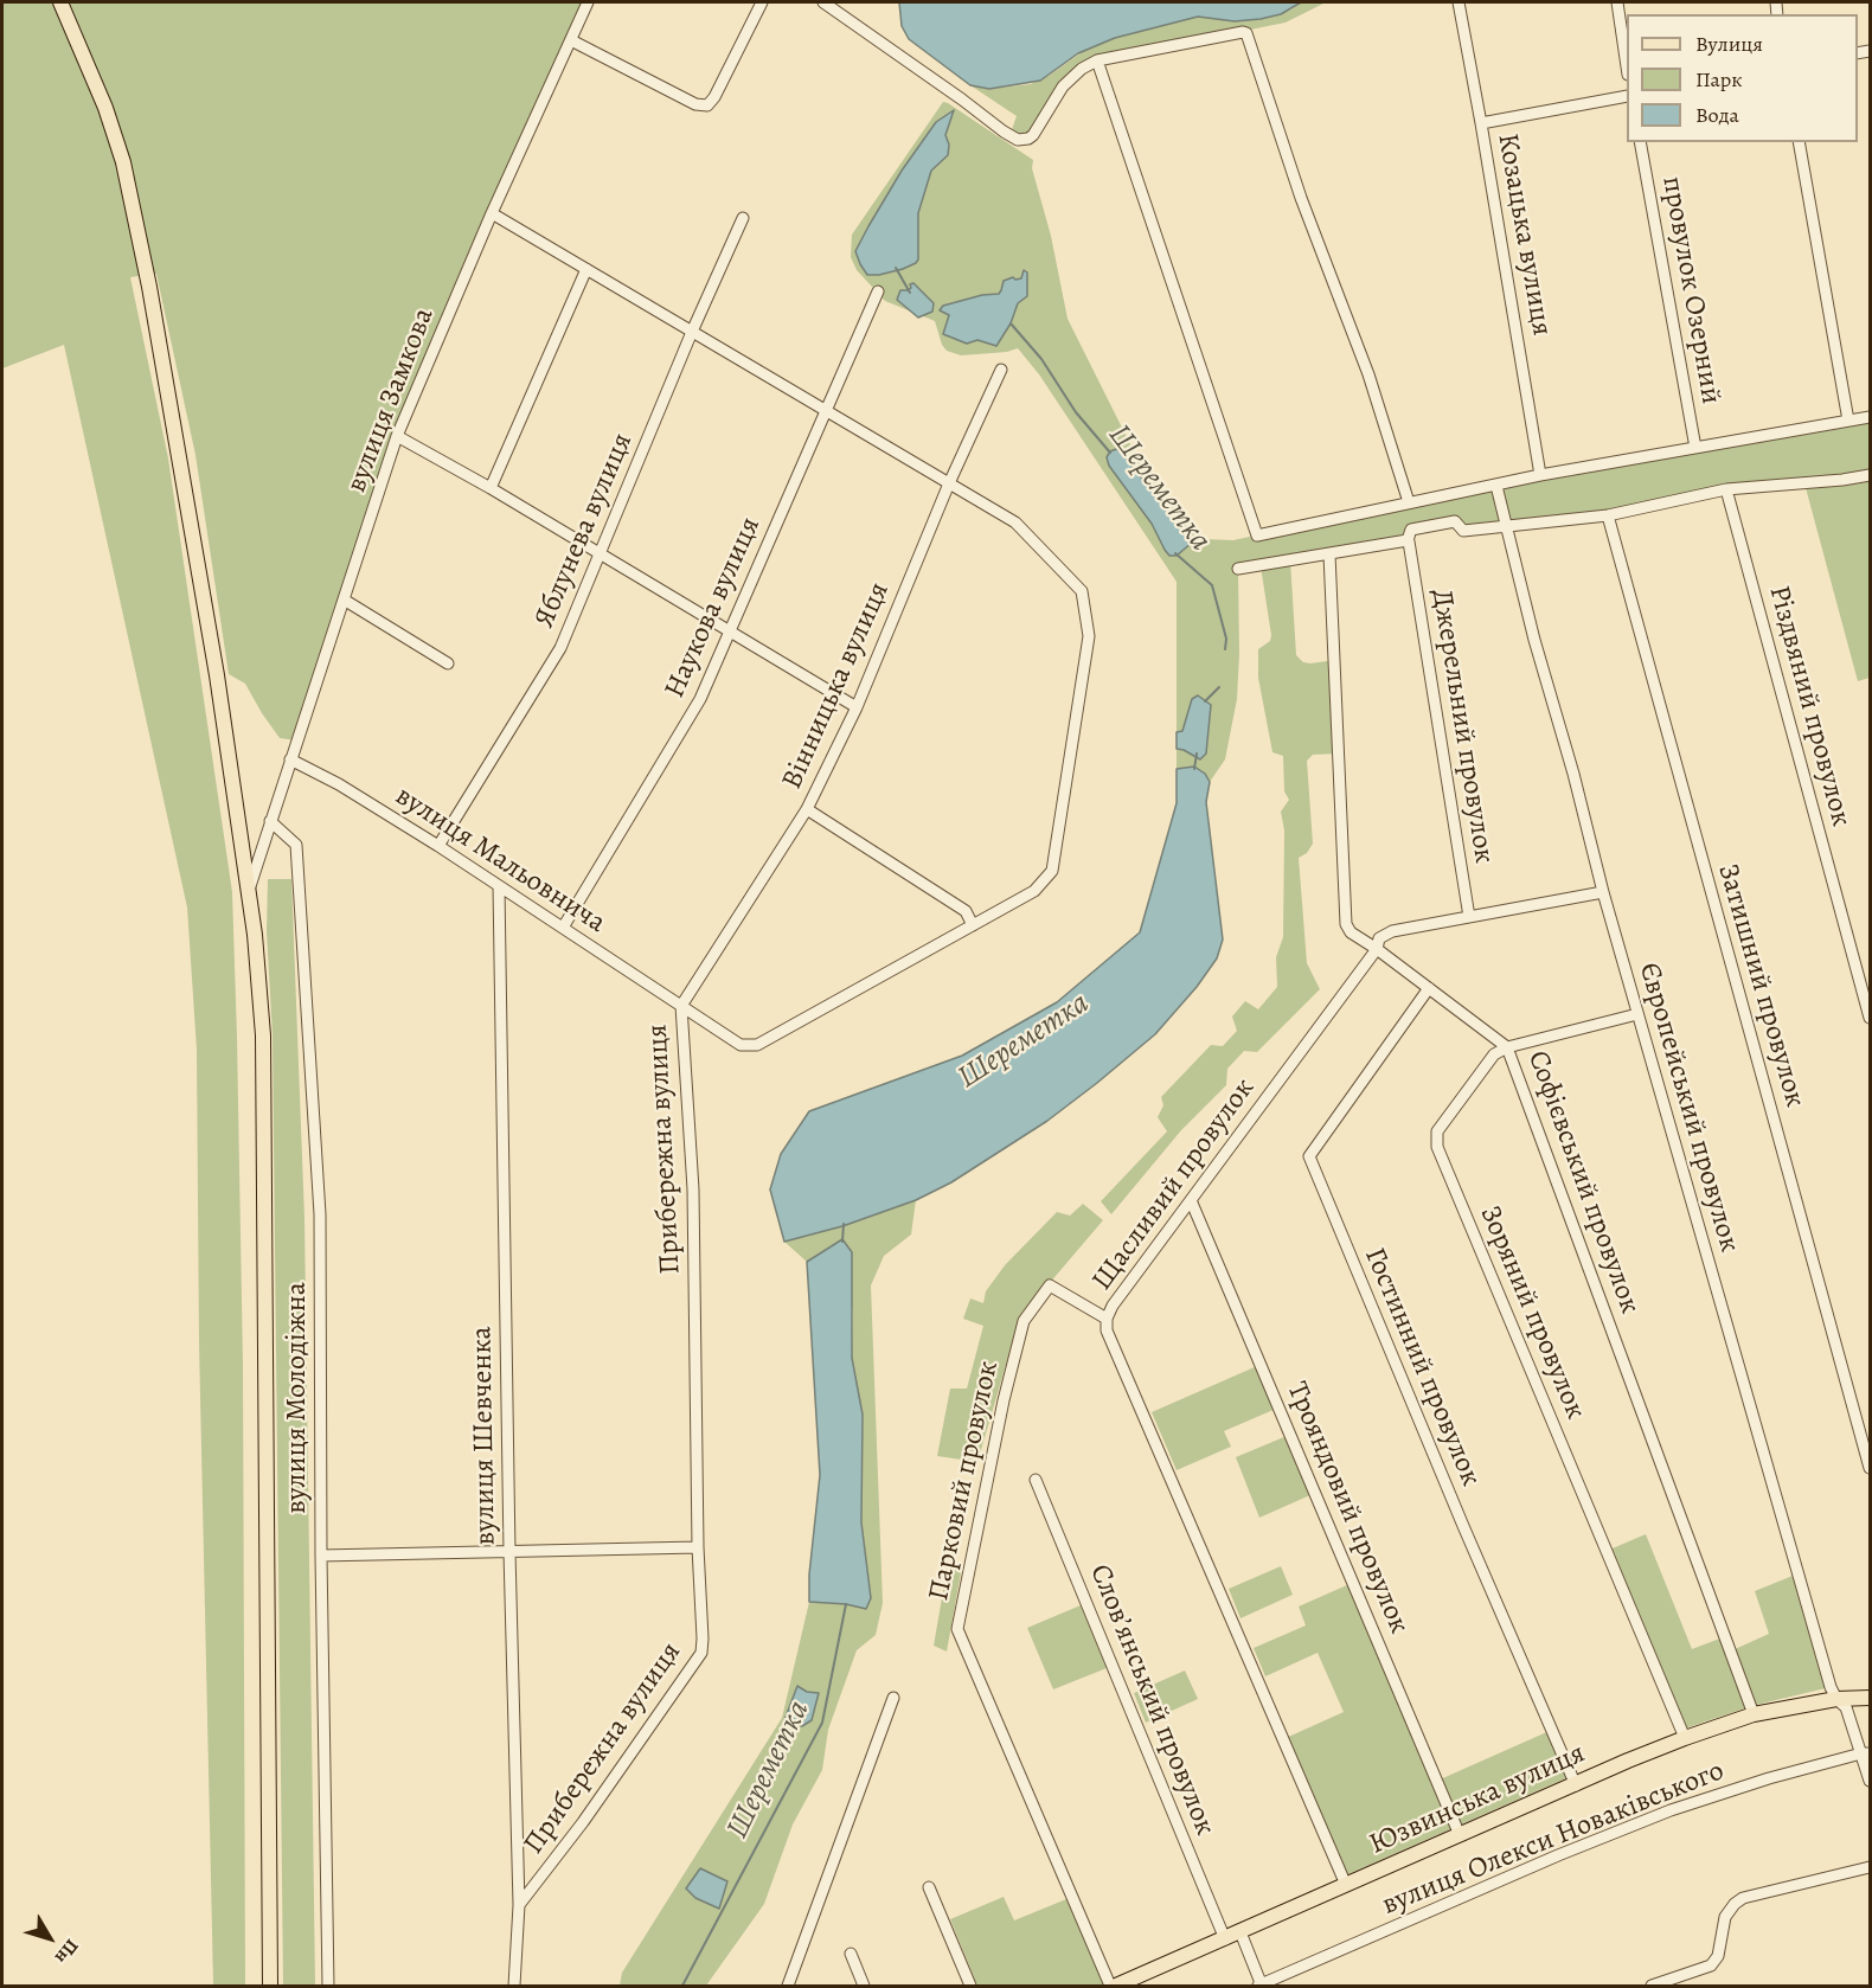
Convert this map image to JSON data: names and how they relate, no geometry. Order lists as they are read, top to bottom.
{
  "streets": {
    "main road": ["Юзвинська вулиця"],
    "street": [
      "Козацька вулиця",
      "провулок Озерний",
      "вулиця Замкова",
      "Яблунева вулиця",
      "Наукова вулиця",
      "Вінницька вулиця",
      "Різдвяний провулок",
      "Джерельний провулок",
      "вулиця Мальовнича",
      "Затишний провулок",
      "Європейський провулок",
      "Прибережна вулиця",
      "Софієвський провулок",
      "Щасливий провулок",
      "Зоряний провулок",
      "Гостинний провулок",
      "вулиця Молодіжна",
      "вулиця Шевченка",
      "Парковий провулок",
      "Трояндовий провулок",
      "Словʼянський провулок",
      "вулиця Олекси Новаківського"
    ]
  },
  "crossings": [
    ["вулиця Замкова", "вулиця Мальовнича"],
    ["вулиця Замкова", "Прибережна вулиця"],
    ["вулиця Замкова", "вулиця Молодіжна"],
    ["Яблунева вулиця", "вулиця Мальовнича"],
    ["Яблунева вулиця", "Прибережна вулиця"],
    ["Наукова вулиця", "вулиця Мальовнича"],
    ["Наукова вулиця", "Прибережна вулиця"],
    ["Вінницька вулиця", "вулиця Мальовнича"],
    ["Вінницька вулиця", "Прибережна вулиця"],
    ["Джерельний провулок", "Щасливий провулок"],
    ["вулиця Мальовнича", "Прибережна вулиця"],
    ["вулиця Мальовнича", "вулиця Шевченка"],
    ["Європейський провулок", "Щасливий провулок"],
    ["Європейський провулок", "Зоряний провулок"],
    ["Європейський провулок", "Юзвинська вулиця"],
    ["Європейський провулок", "вулиця Олекси Новаківського"],
    ["Прибережна вулиця", "вулиця Шевченка"],
    ["Софієвський провулок", "Щасливий провулок"],
    ["Софієвський провулок", "Зоряний провулок"],
    ["Софієвський провулок", "Гостинний провулок"],
    ["Софієвський провулок", "Юзвинська вулиця"],
    ["Щасливий провулок", "Парковий провулок"],
    ["Щасливий провулок", "Трояндовий провулок"],
    ["Щасливий провулок", "Юзвинська вулиця"],
    ["Зоряний провулок", "Юзвинська вулиця"],
    ["Гостинний провулок", "Юзвинська вулиця"],
    ["Трояндовий провулок", "Юзвинська вулиця"],
    ["Словʼянський провулок", "Юзвинська вулиця"]
  ],
  "water": ["Шереметка"],
  "legend": ["Вулиця", "Парк", "Вода"],
  "north": "bottom right"
}
